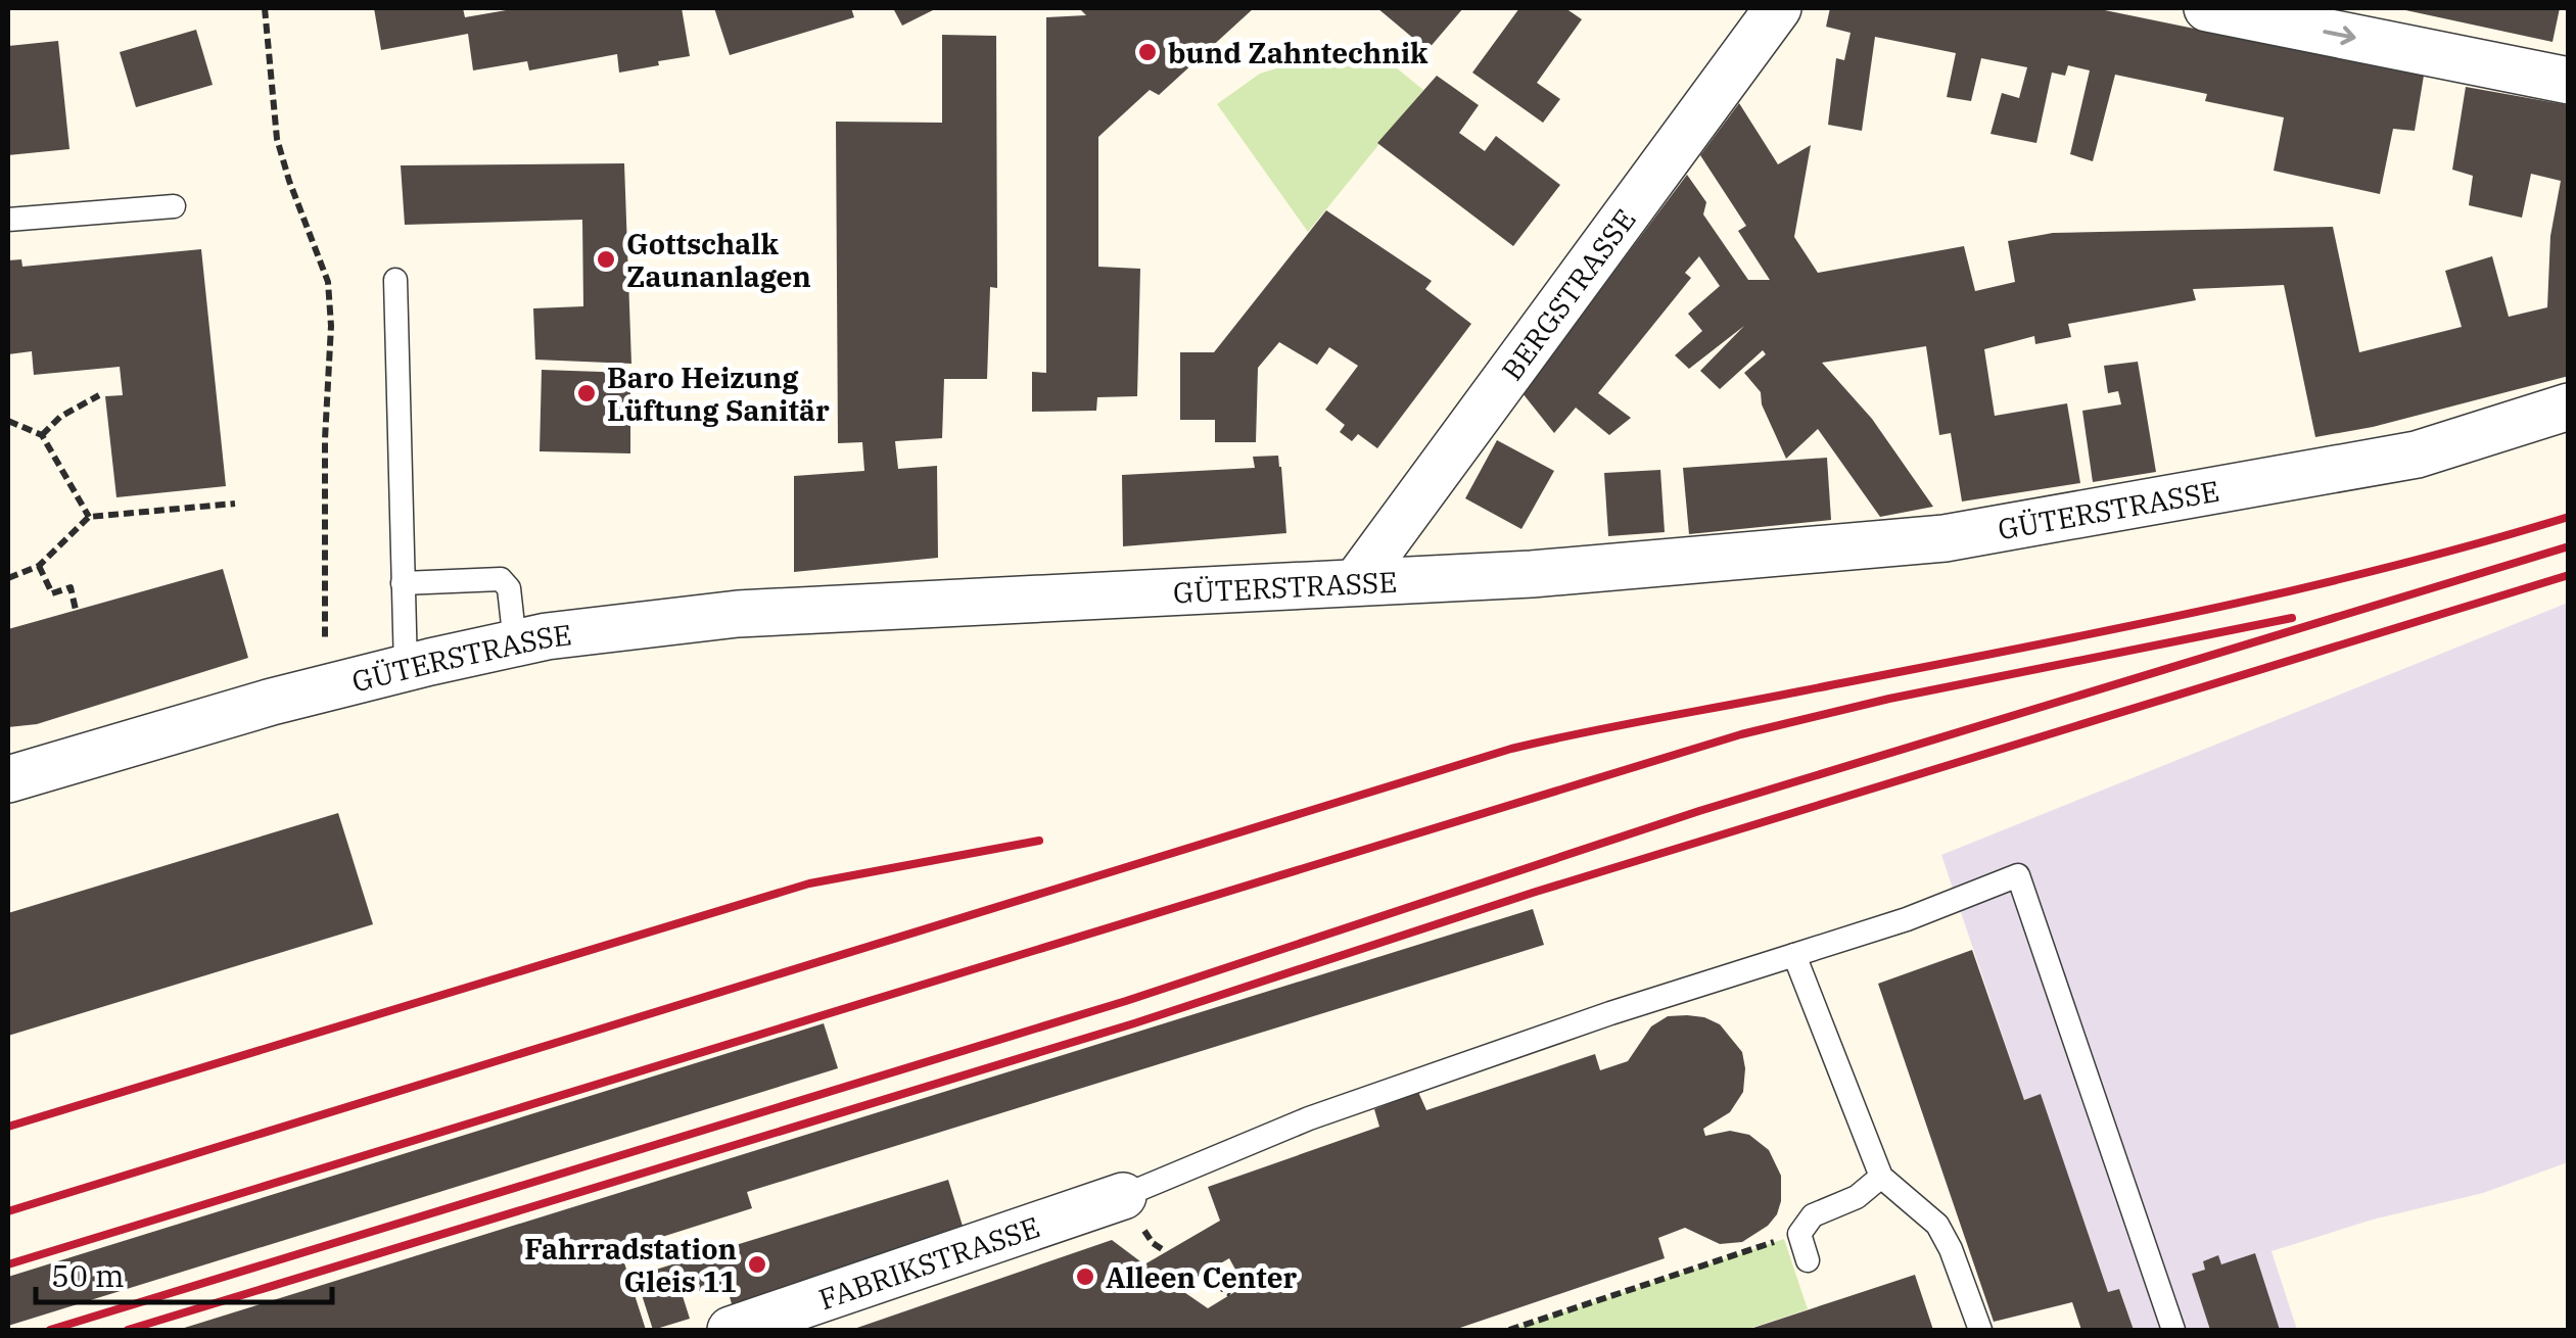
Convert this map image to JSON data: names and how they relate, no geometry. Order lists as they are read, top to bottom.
{
  "streets": {
    "street": ["BERGSTRASSE", "GÜTERSTRASSE", "FABRIKSTRASSE"]
  },
  "crossings": [
    ["BERGSTRASSE", "GÜTERSTRASSE"]
  ],
  "places": [
    "bund Zahntechnik",
    "Gottschalk Zaunanlagen",
    "Baro Heizung Lüftung Sanitär",
    "Fahrradstation Gleis 11",
    "Alleen Center"
  ],
  "scale_bar": "50 m"
}
